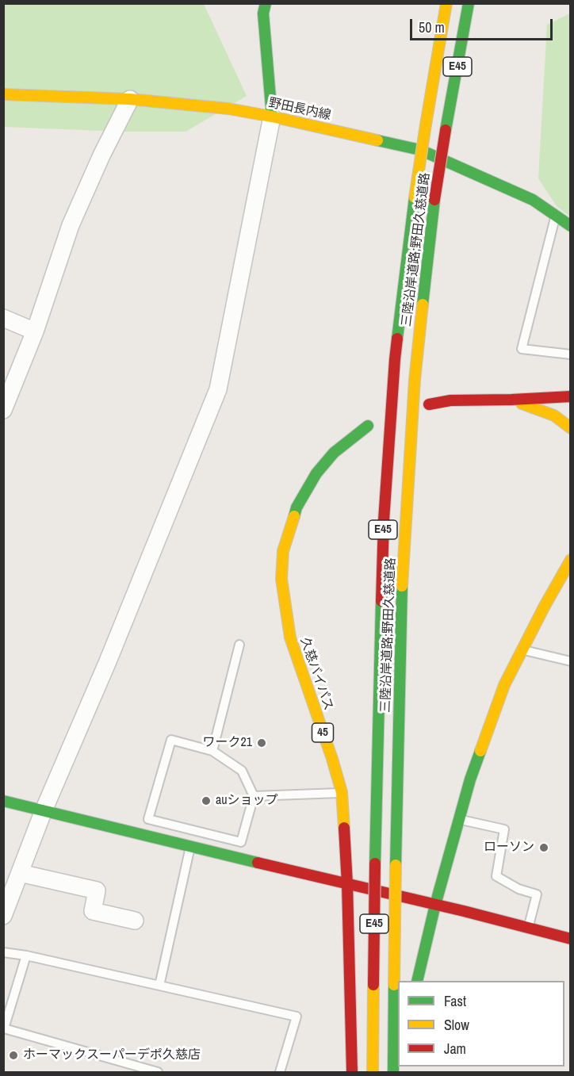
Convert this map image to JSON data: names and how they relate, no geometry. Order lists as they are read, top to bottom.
{
  "streets": {
    "main road": [
      "E45",
      "野田長内線",
      "三陸沿岸道路;野田久慈道路",
      "久慈バイパス",
      "45"
    ]
  },
  "places": [
    "ワーク21",
    "auショップ",
    "ローソン",
    "ホーマックスーパーデポ久慈店"
  ],
  "legend": ["Fast", "Slow", "Jam"],
  "scale_bar": "50 m"
}
